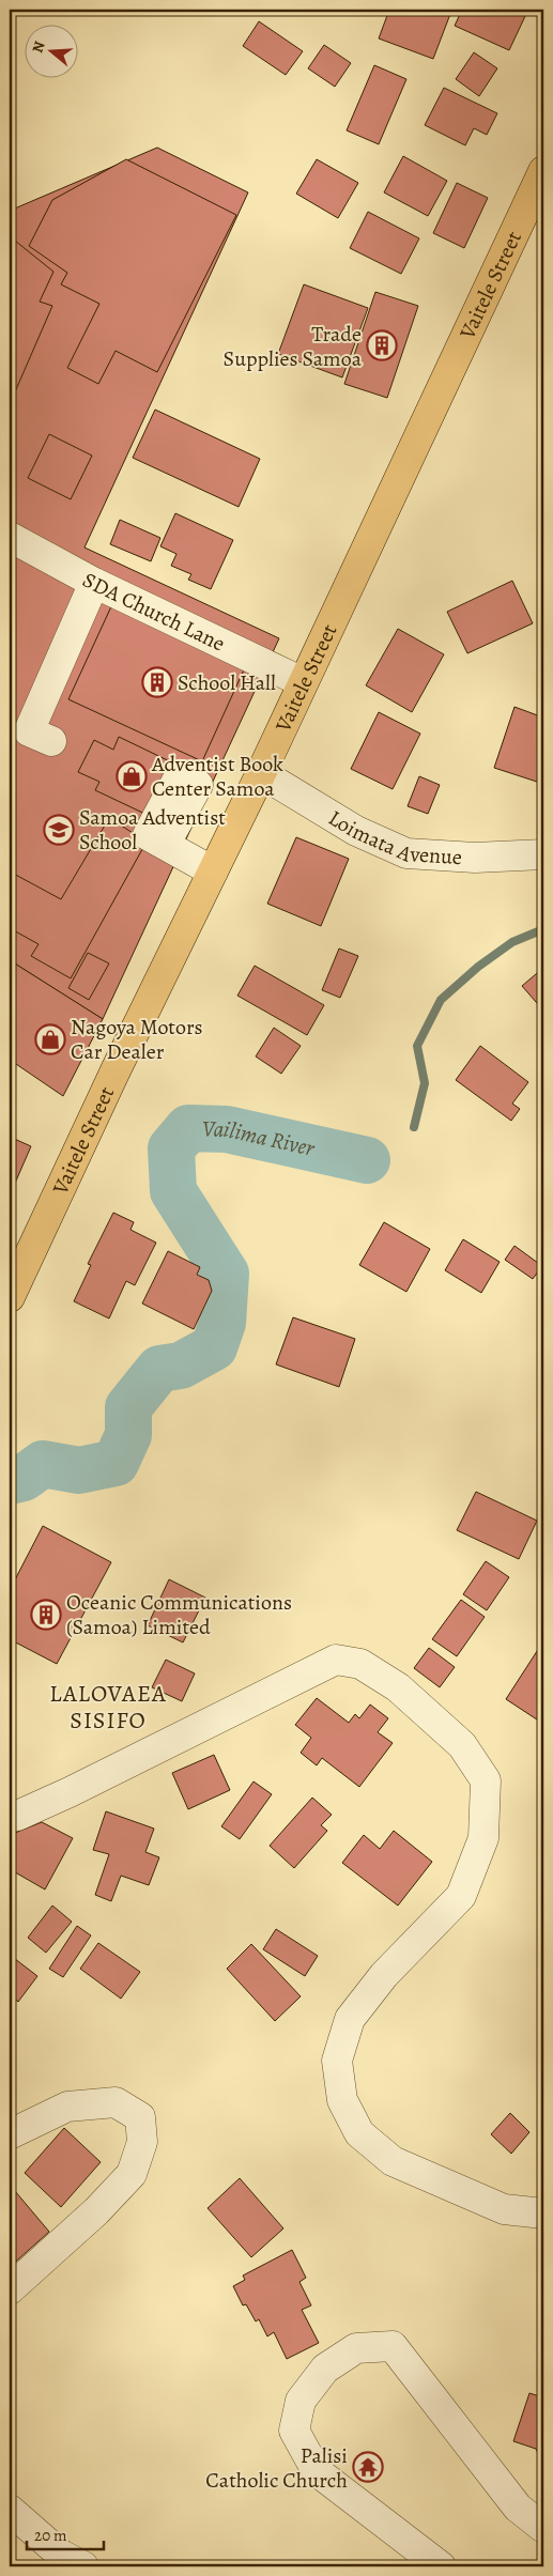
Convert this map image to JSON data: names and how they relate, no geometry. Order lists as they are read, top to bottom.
{
  "streets": {
    "main road": ["Vaitele Street"],
    "street": ["SDA Church Lane", "Loimata Avenue"]
  },
  "crossings": [
    ["Vaitele Street", "SDA Church Lane"],
    ["Vaitele Street", "Loimata Avenue"]
  ],
  "districts": ["LALOVAEA SISIFO"],
  "water": ["Vailima River"],
  "places": {
    "building": ["Trade Supplies Samoa", "School Hall", "Oceanic Communications (Samoa) Limited"],
    "shop": ["Adventist Book Center Samoa", "Nagoya Motors Car Dealer"],
    "school or university": ["Samoa Adventist School"],
    "temple": ["Palisi Catholic Church"]
  },
  "scale_bar": "20 m",
  "north": "left"
}
